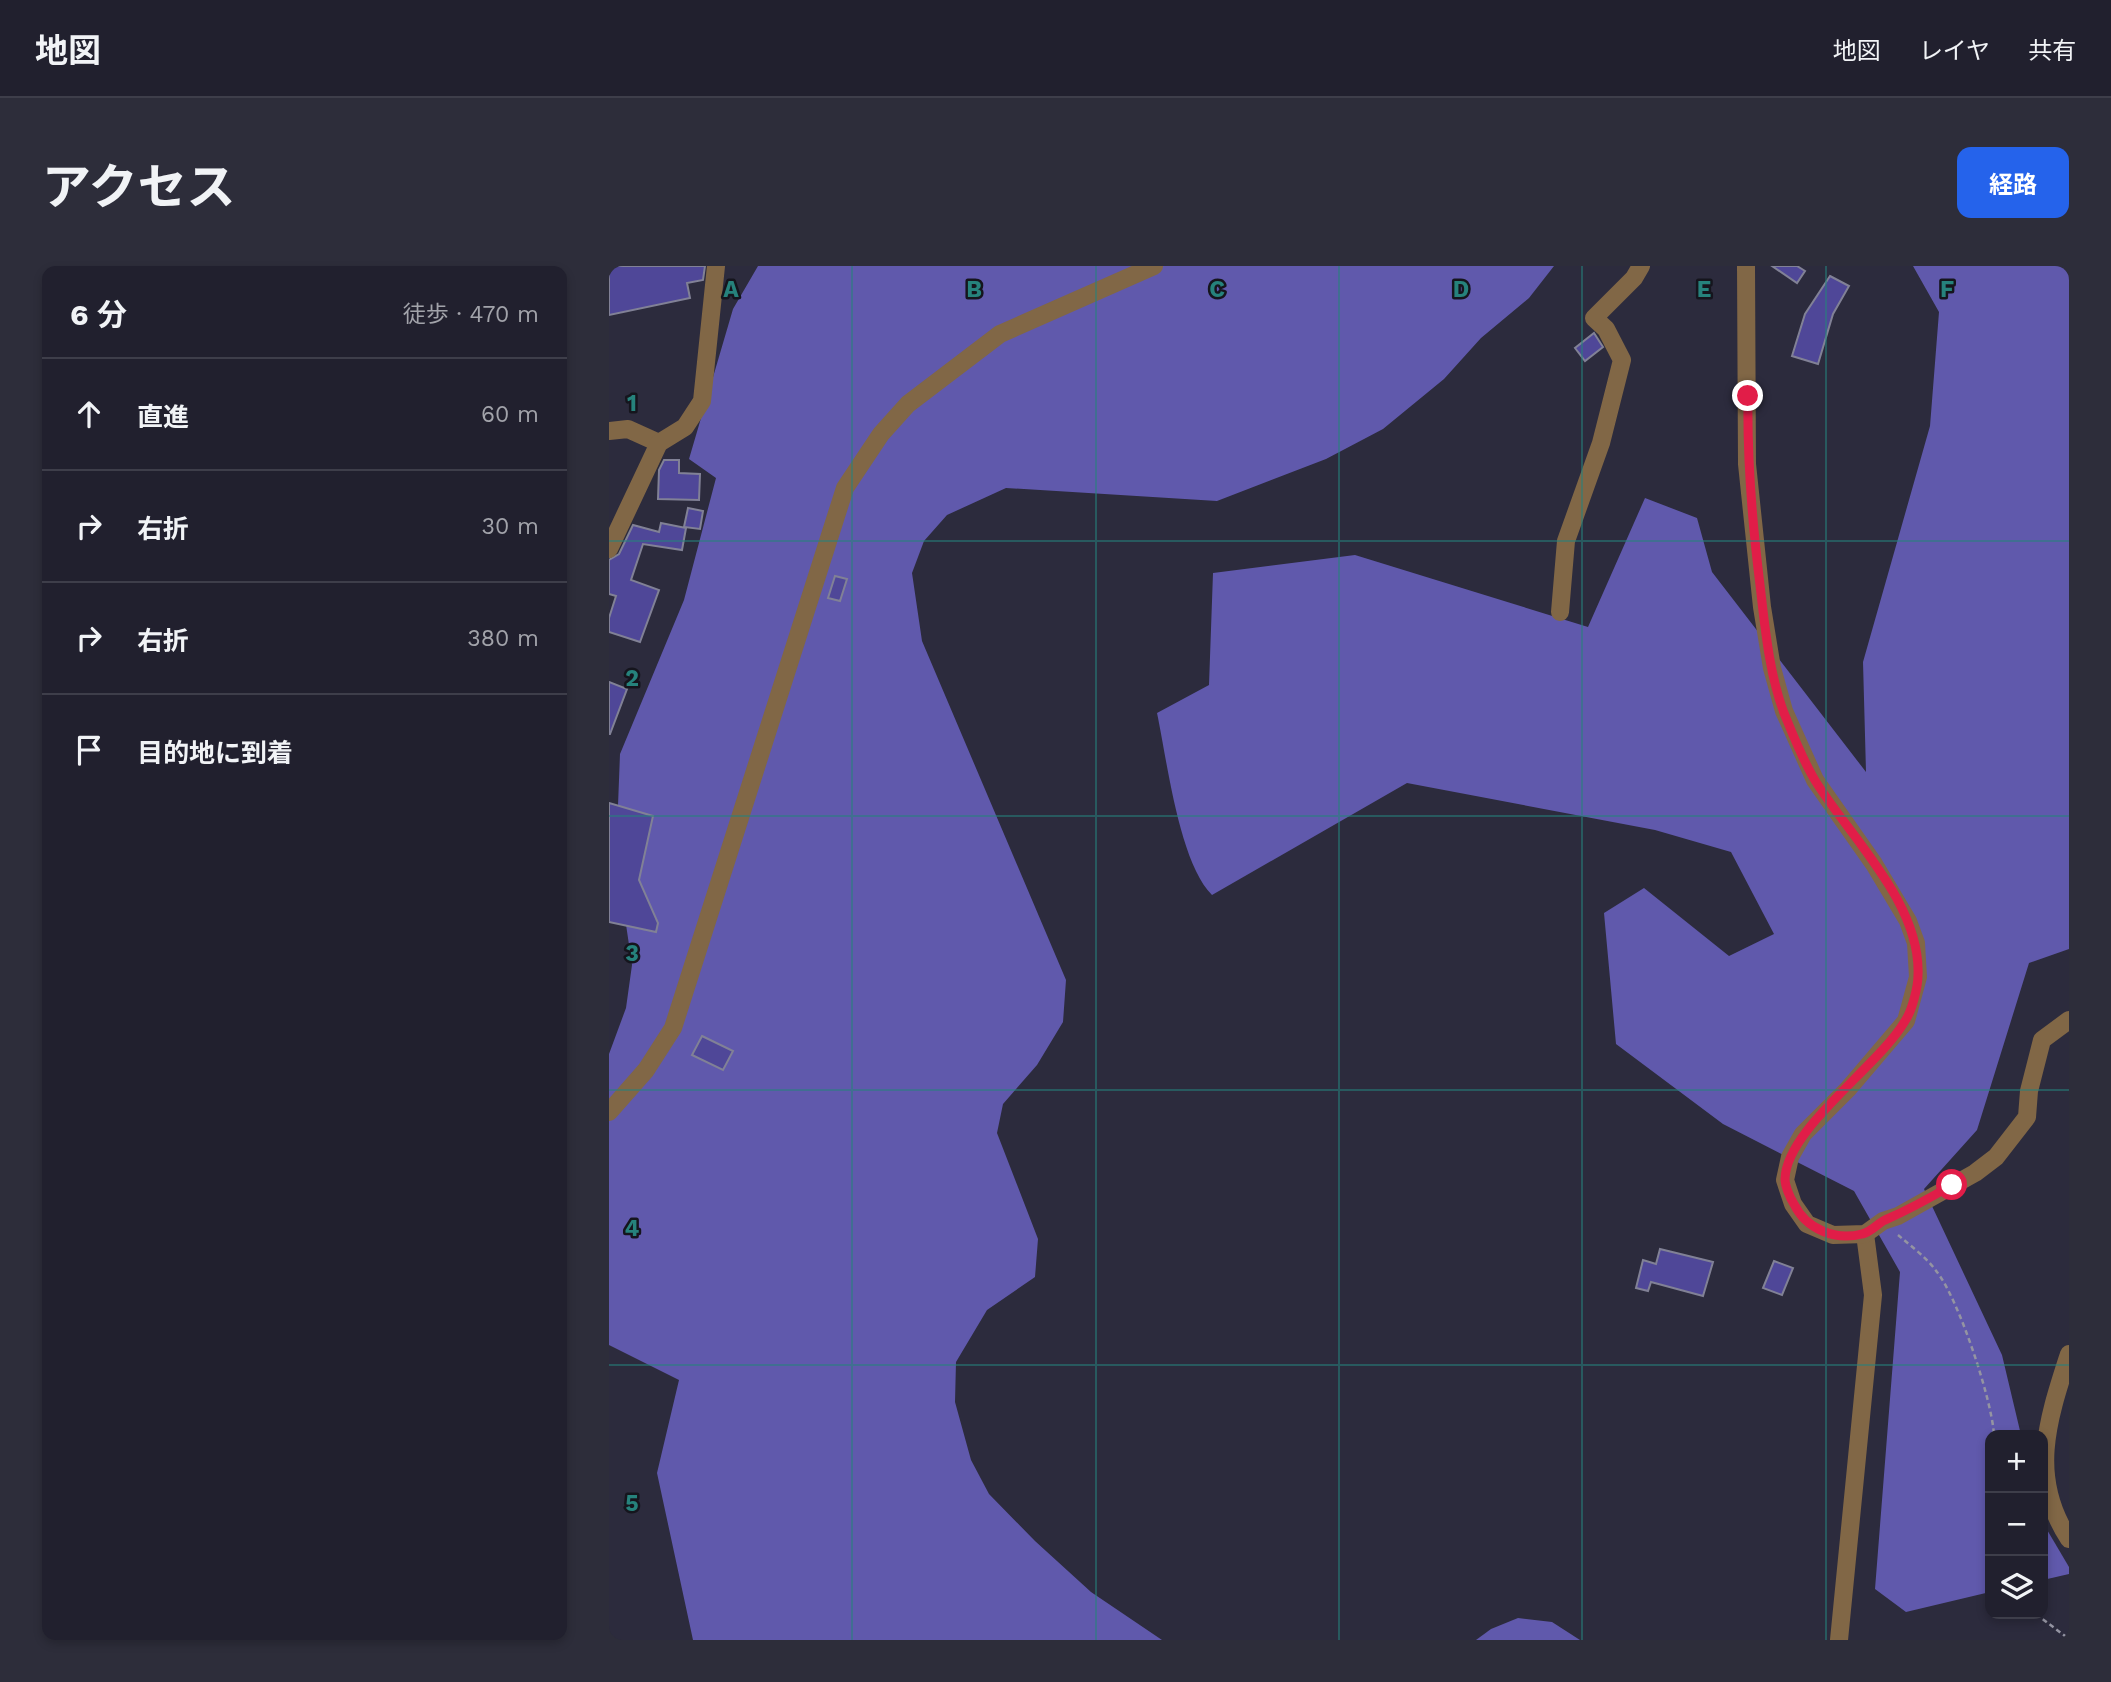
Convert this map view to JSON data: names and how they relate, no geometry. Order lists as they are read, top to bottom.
{
  "page": {
    "header": "地図",
    "nav": ["地図", "レイヤ", "共有"],
    "title": "アクセス",
    "buttons": "経路",
    "heading": ["6 分", "徒歩 · 470 m"],
    "list": [
      ["直進", "60 m"],
      ["右折", "30 m"],
      ["右折", "380 m"],
      "目的地に到着"
    ],
    "map_buttons": ["+", "−"]
  },
  "grid": {
    "columns": [
      "A",
      "B",
      "C",
      "D",
      "E",
      "F"
    ],
    "rows": [
      "1",
      "2",
      "3",
      "4",
      "5"
    ]
  }
}
